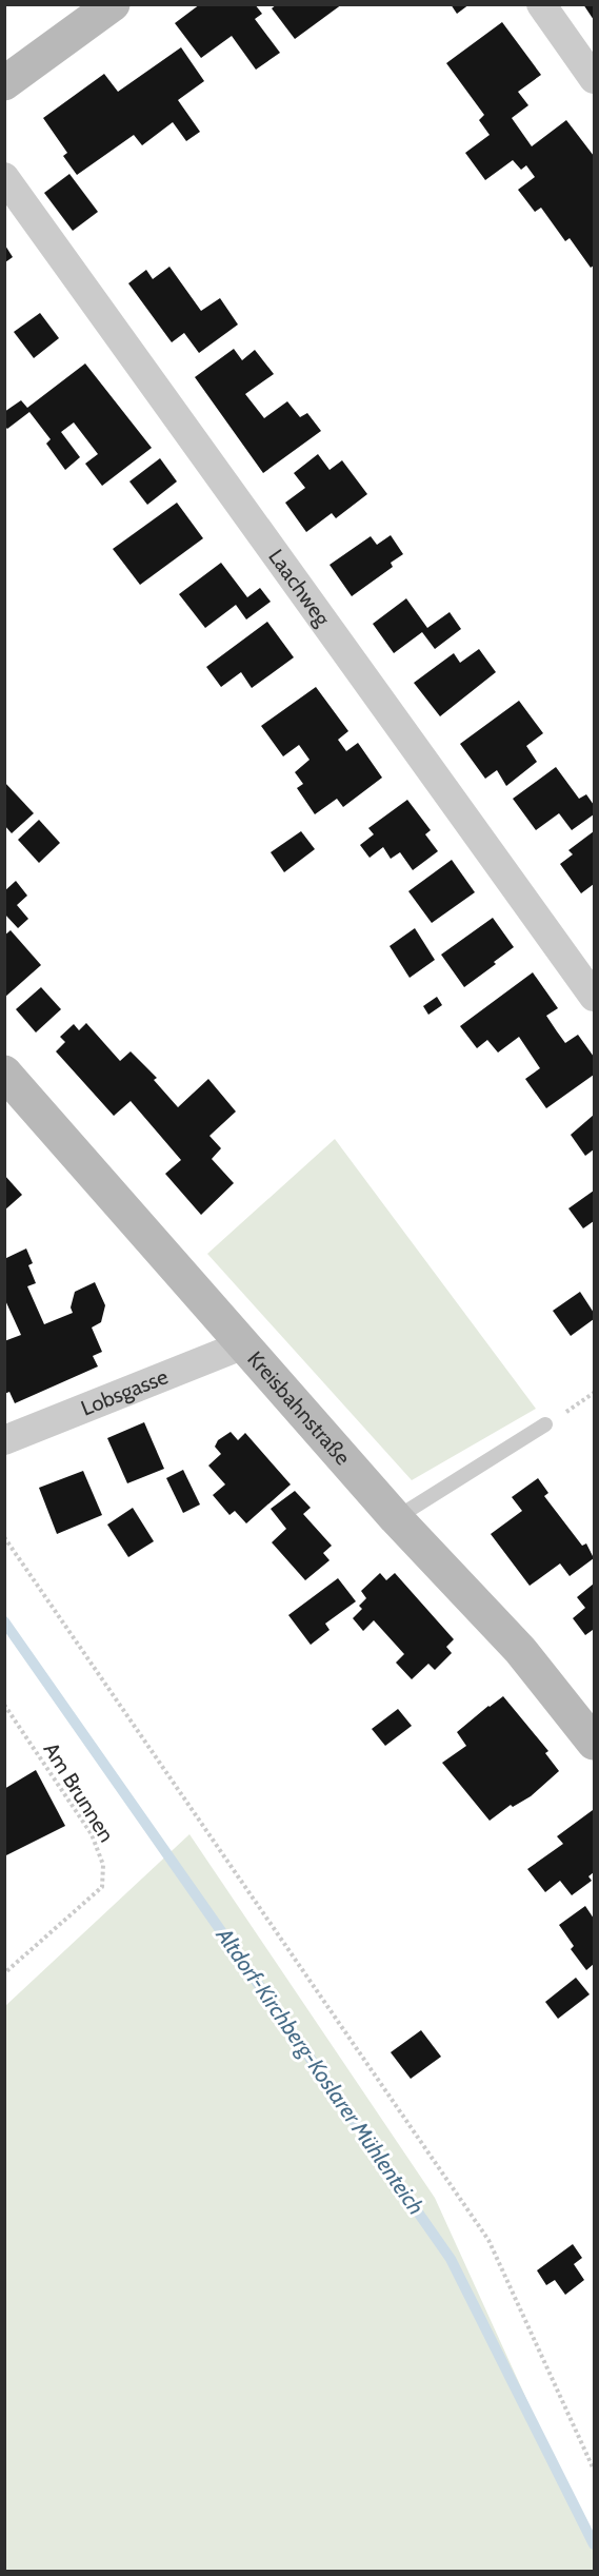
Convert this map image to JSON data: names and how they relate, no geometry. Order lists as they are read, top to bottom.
{
  "streets": {
    "street": ["Laachweg", "Lobsgasse", "Kreisbahnstraße"],
    "path": ["Am Brunnen"]
  },
  "crossings": [
    ["Lobsgasse", "Kreisbahnstraße"]
  ],
  "water": ["Altdorf-Kirchberg-Koslarer Mühlenteich"]
}
